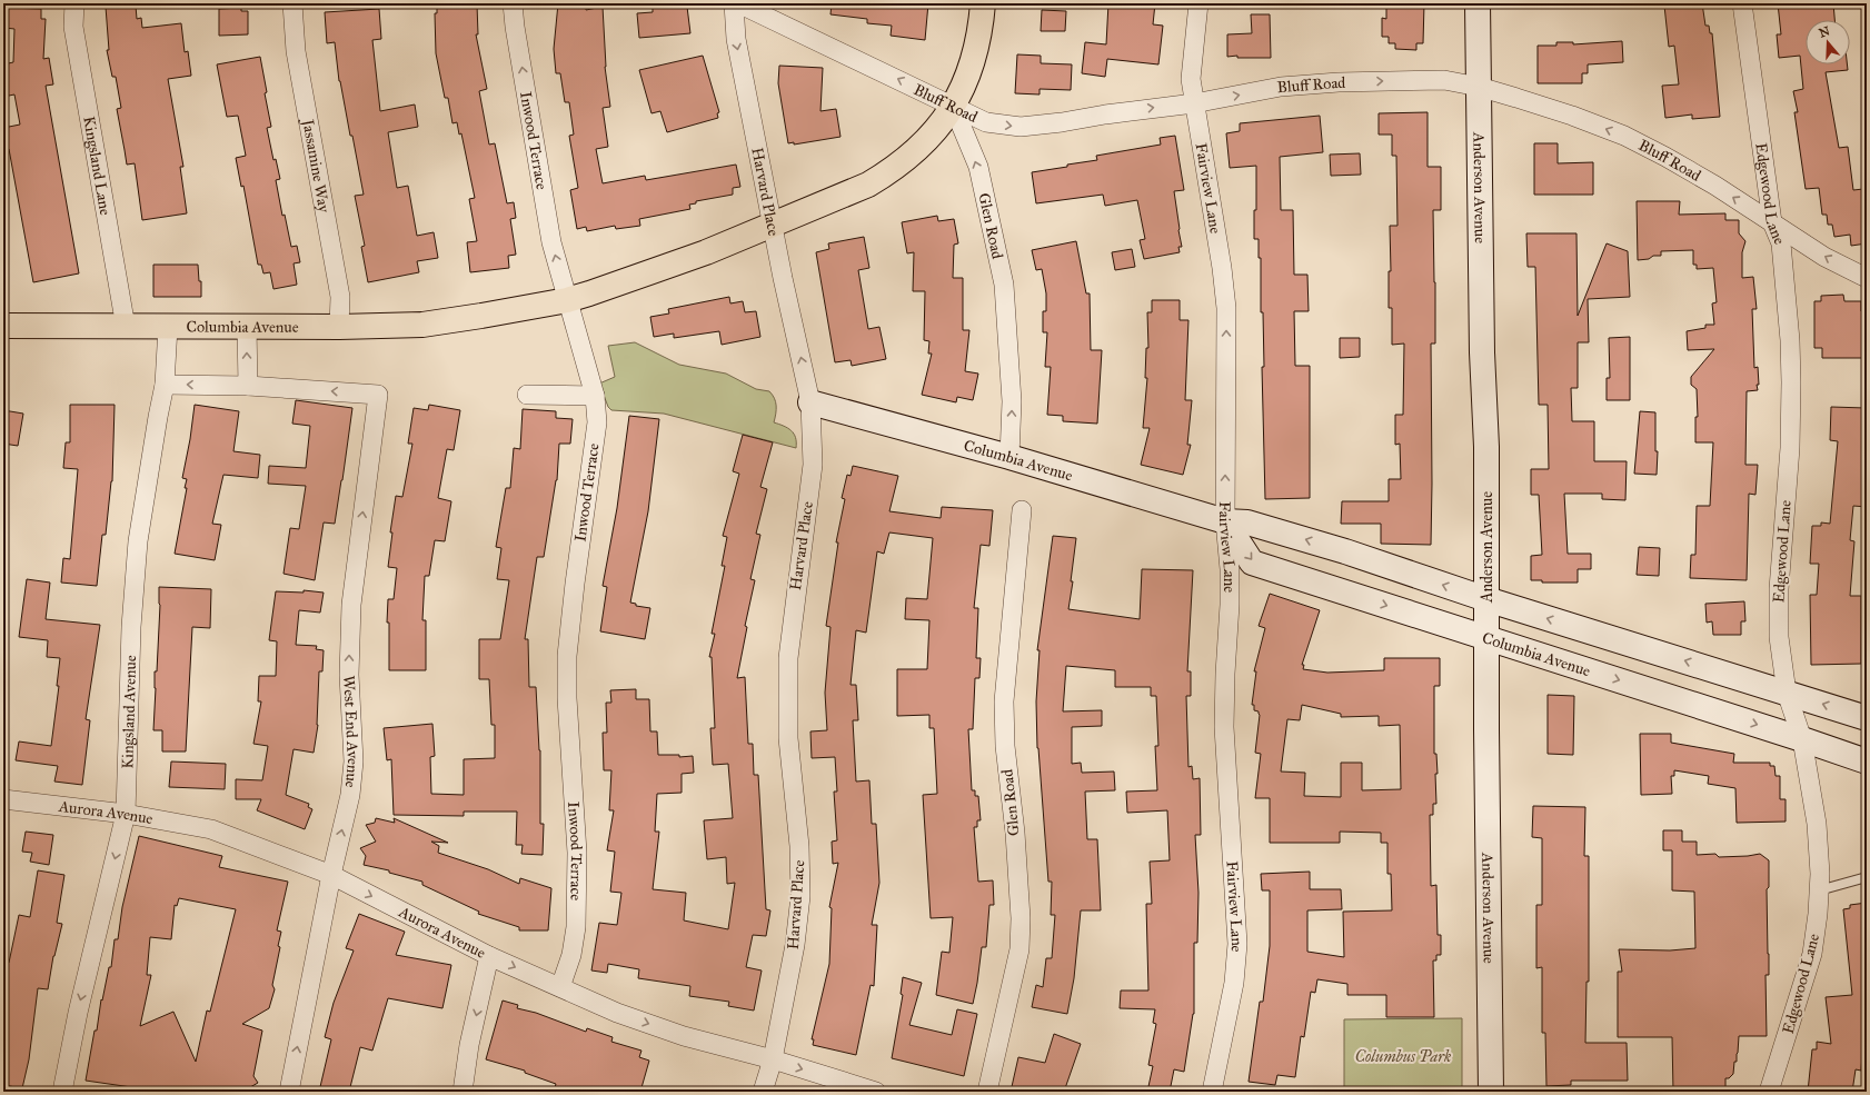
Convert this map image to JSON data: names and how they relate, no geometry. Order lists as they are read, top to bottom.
{
  "streets": {
    "main road": ["Columbia Avenue"],
    "street": [
      "Bluff Road",
      "Inwood Terrace",
      "Kingsland Lane",
      "Jassamine Way",
      "Anderson Avenue",
      "Fairview Lane",
      "Harvard Place",
      "Edgewood Lane",
      "Glen Road",
      "Kingsland Avenue",
      "West End Avenue",
      "Aurora Avenue"
    ]
  },
  "crossings": [
    ["Bluff Road", "Anderson Avenue"],
    ["Bluff Road", "Fairview Lane"],
    ["Bluff Road", "Edgewood Lane"],
    ["Bluff Road", "Glen Road"],
    ["Bluff Road", "Columbia Avenue"],
    ["Inwood Terrace", "Columbia Avenue"],
    ["Inwood Terrace", "Aurora Avenue"],
    ["Kingsland Lane", "Columbia Avenue"],
    ["Jassamine Way", "Columbia Avenue"],
    ["Anderson Avenue", "Columbia Avenue"],
    ["Fairview Lane", "Columbia Avenue"],
    ["Harvard Place", "Columbia Avenue"],
    ["Harvard Place", "Aurora Avenue"],
    ["Edgewood Lane", "Columbia Avenue"],
    ["Glen Road", "Columbia Avenue"],
    ["Columbia Avenue", "Kingsland Avenue"],
    ["Kingsland Avenue", "Aurora Avenue"],
    ["West End Avenue", "Aurora Avenue"]
  ],
  "one_way": [
    "Fairview Lane",
    "Glen Road",
    "Kingsland Avenue",
    "West End Avenue",
    "Aurora Avenue"
  ],
  "parks": ["Columbus Park"],
  "north": "top"
}
